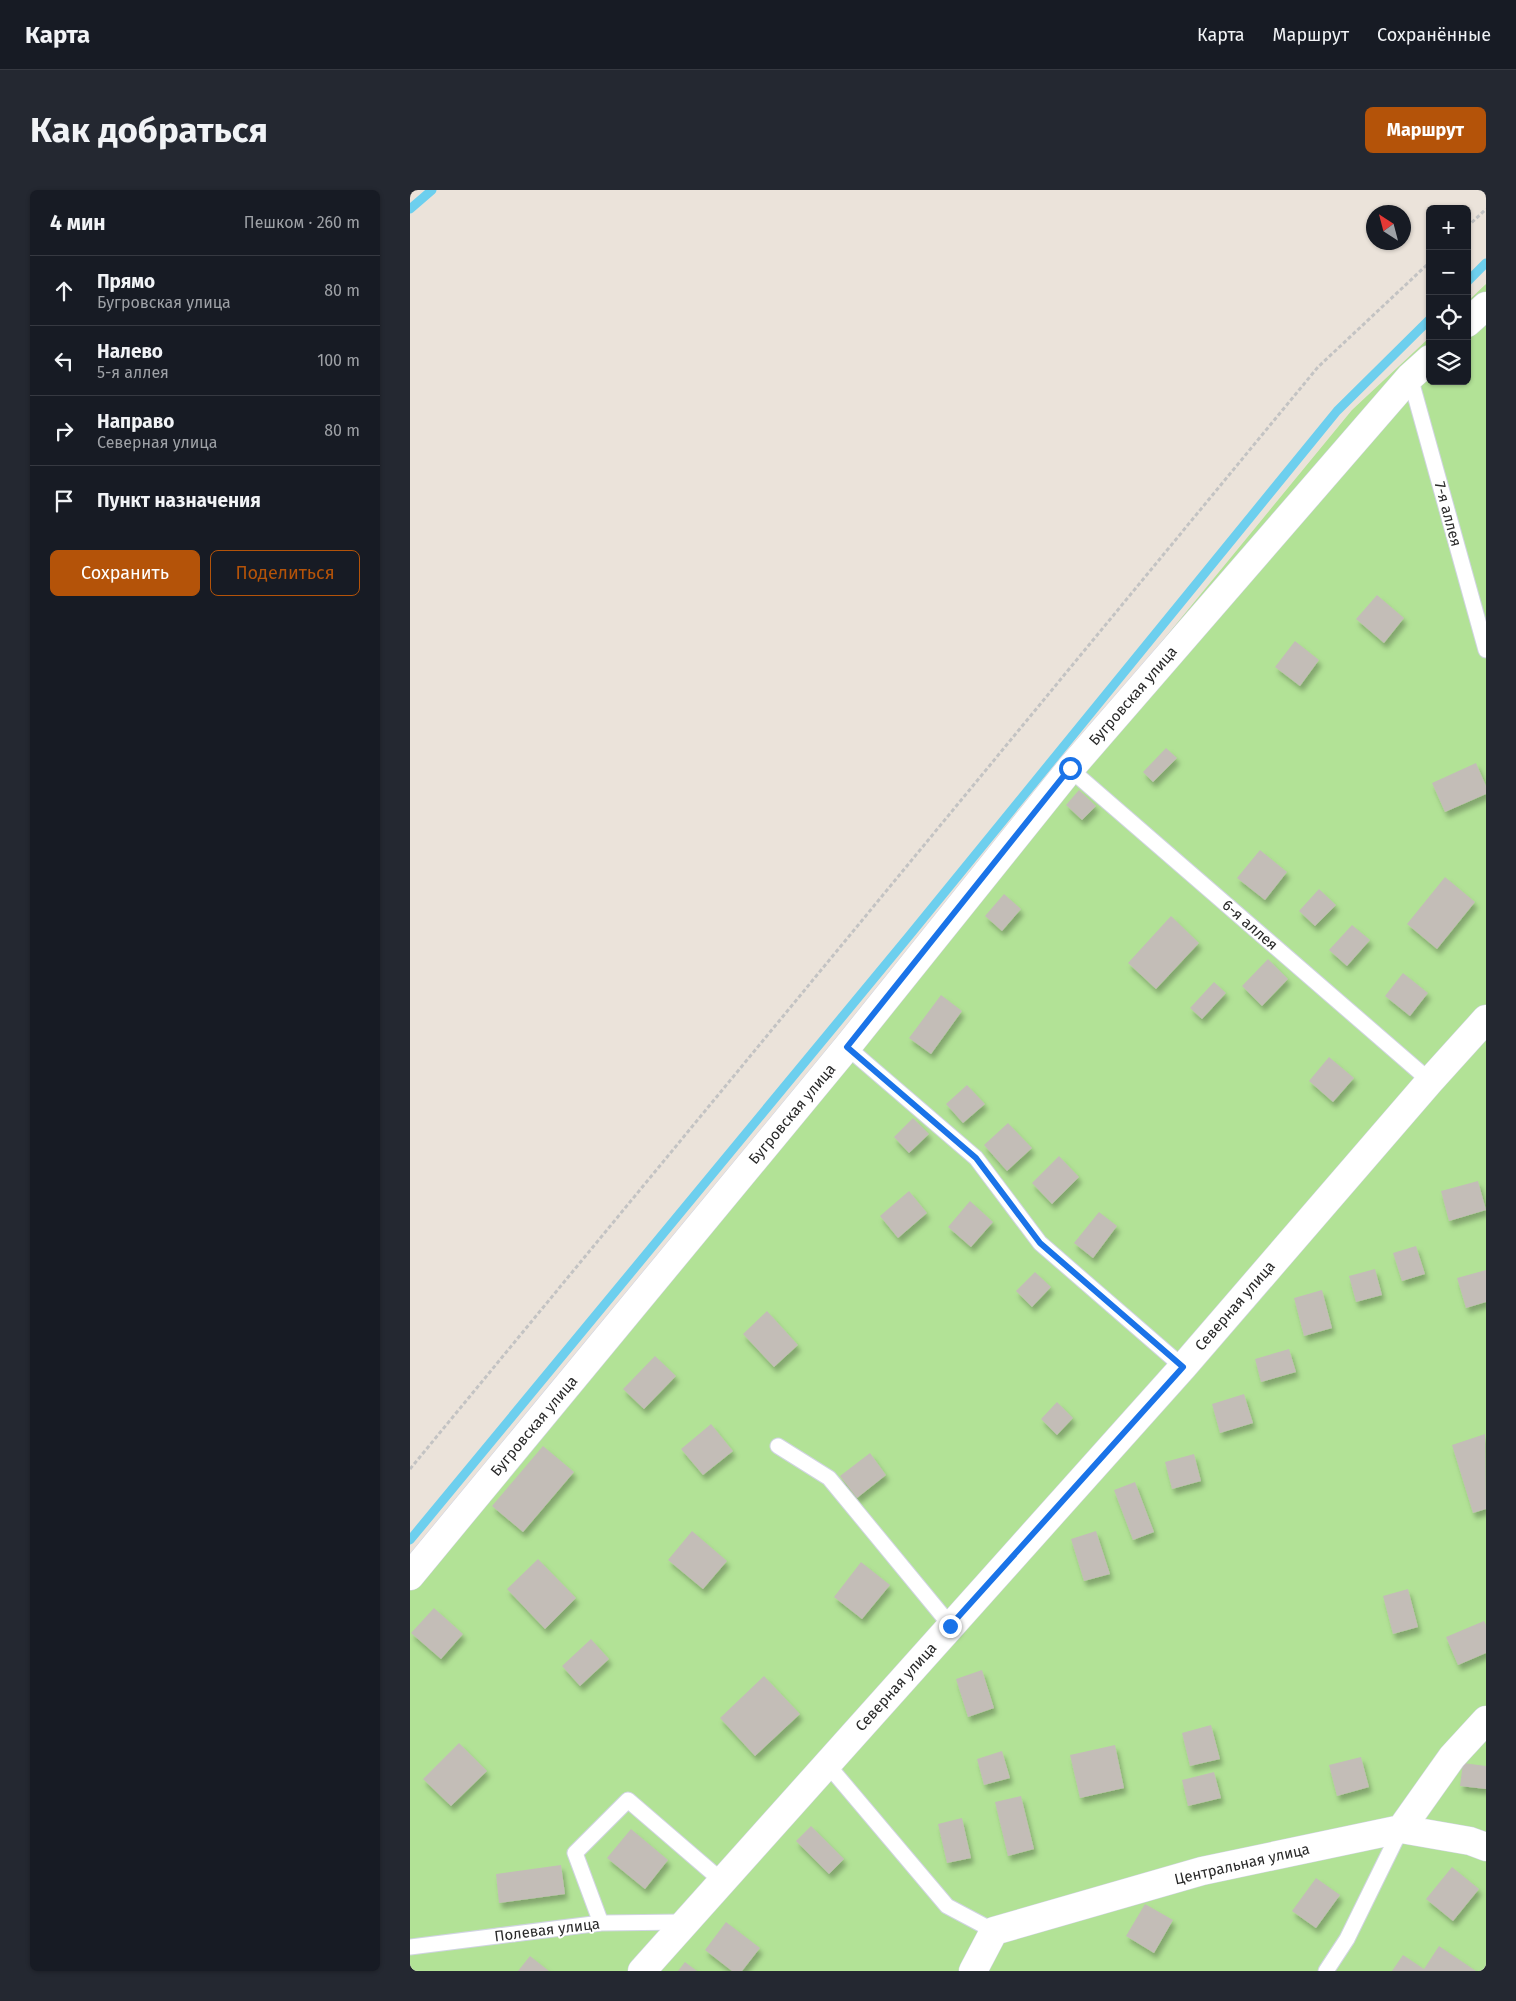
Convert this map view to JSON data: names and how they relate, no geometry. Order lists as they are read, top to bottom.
{
  "streets": {
    "street": ["Бугровская улица", "Северная улица", "Центральная улица"],
    "lane": ["7-я аллея", "6-я аллея", "Полевая улица"]
  },
  "crossings": [
    ["7-я аллея", "Бугровская улица"],
    ["Бугровская улица", "6-я аллея"],
    ["6-я аллея", "Северная улица"],
    ["Северная улица", "Полевая улица"]
  ],
  "north": "top left",
  "page": {
    "header": "Карта",
    "nav": ["Карта", "Маршрут", "Сохранённые"],
    "buttons": [
      "Маршрут",
      ["Сохранить", "Поделиться"]
    ],
    "title": "Как добраться",
    "heading": ["4 мин", "Пешком · 260 m"],
    "map_buttons": ["+", "−"],
    "list": [
      ["Прямо", "Бугровская улица", "80 m"],
      ["Налево", "5-я аллея", "100 m"],
      ["Направо", "Северная улица", "80 m"],
      "Пункт назначения"
    ]
  }
}
